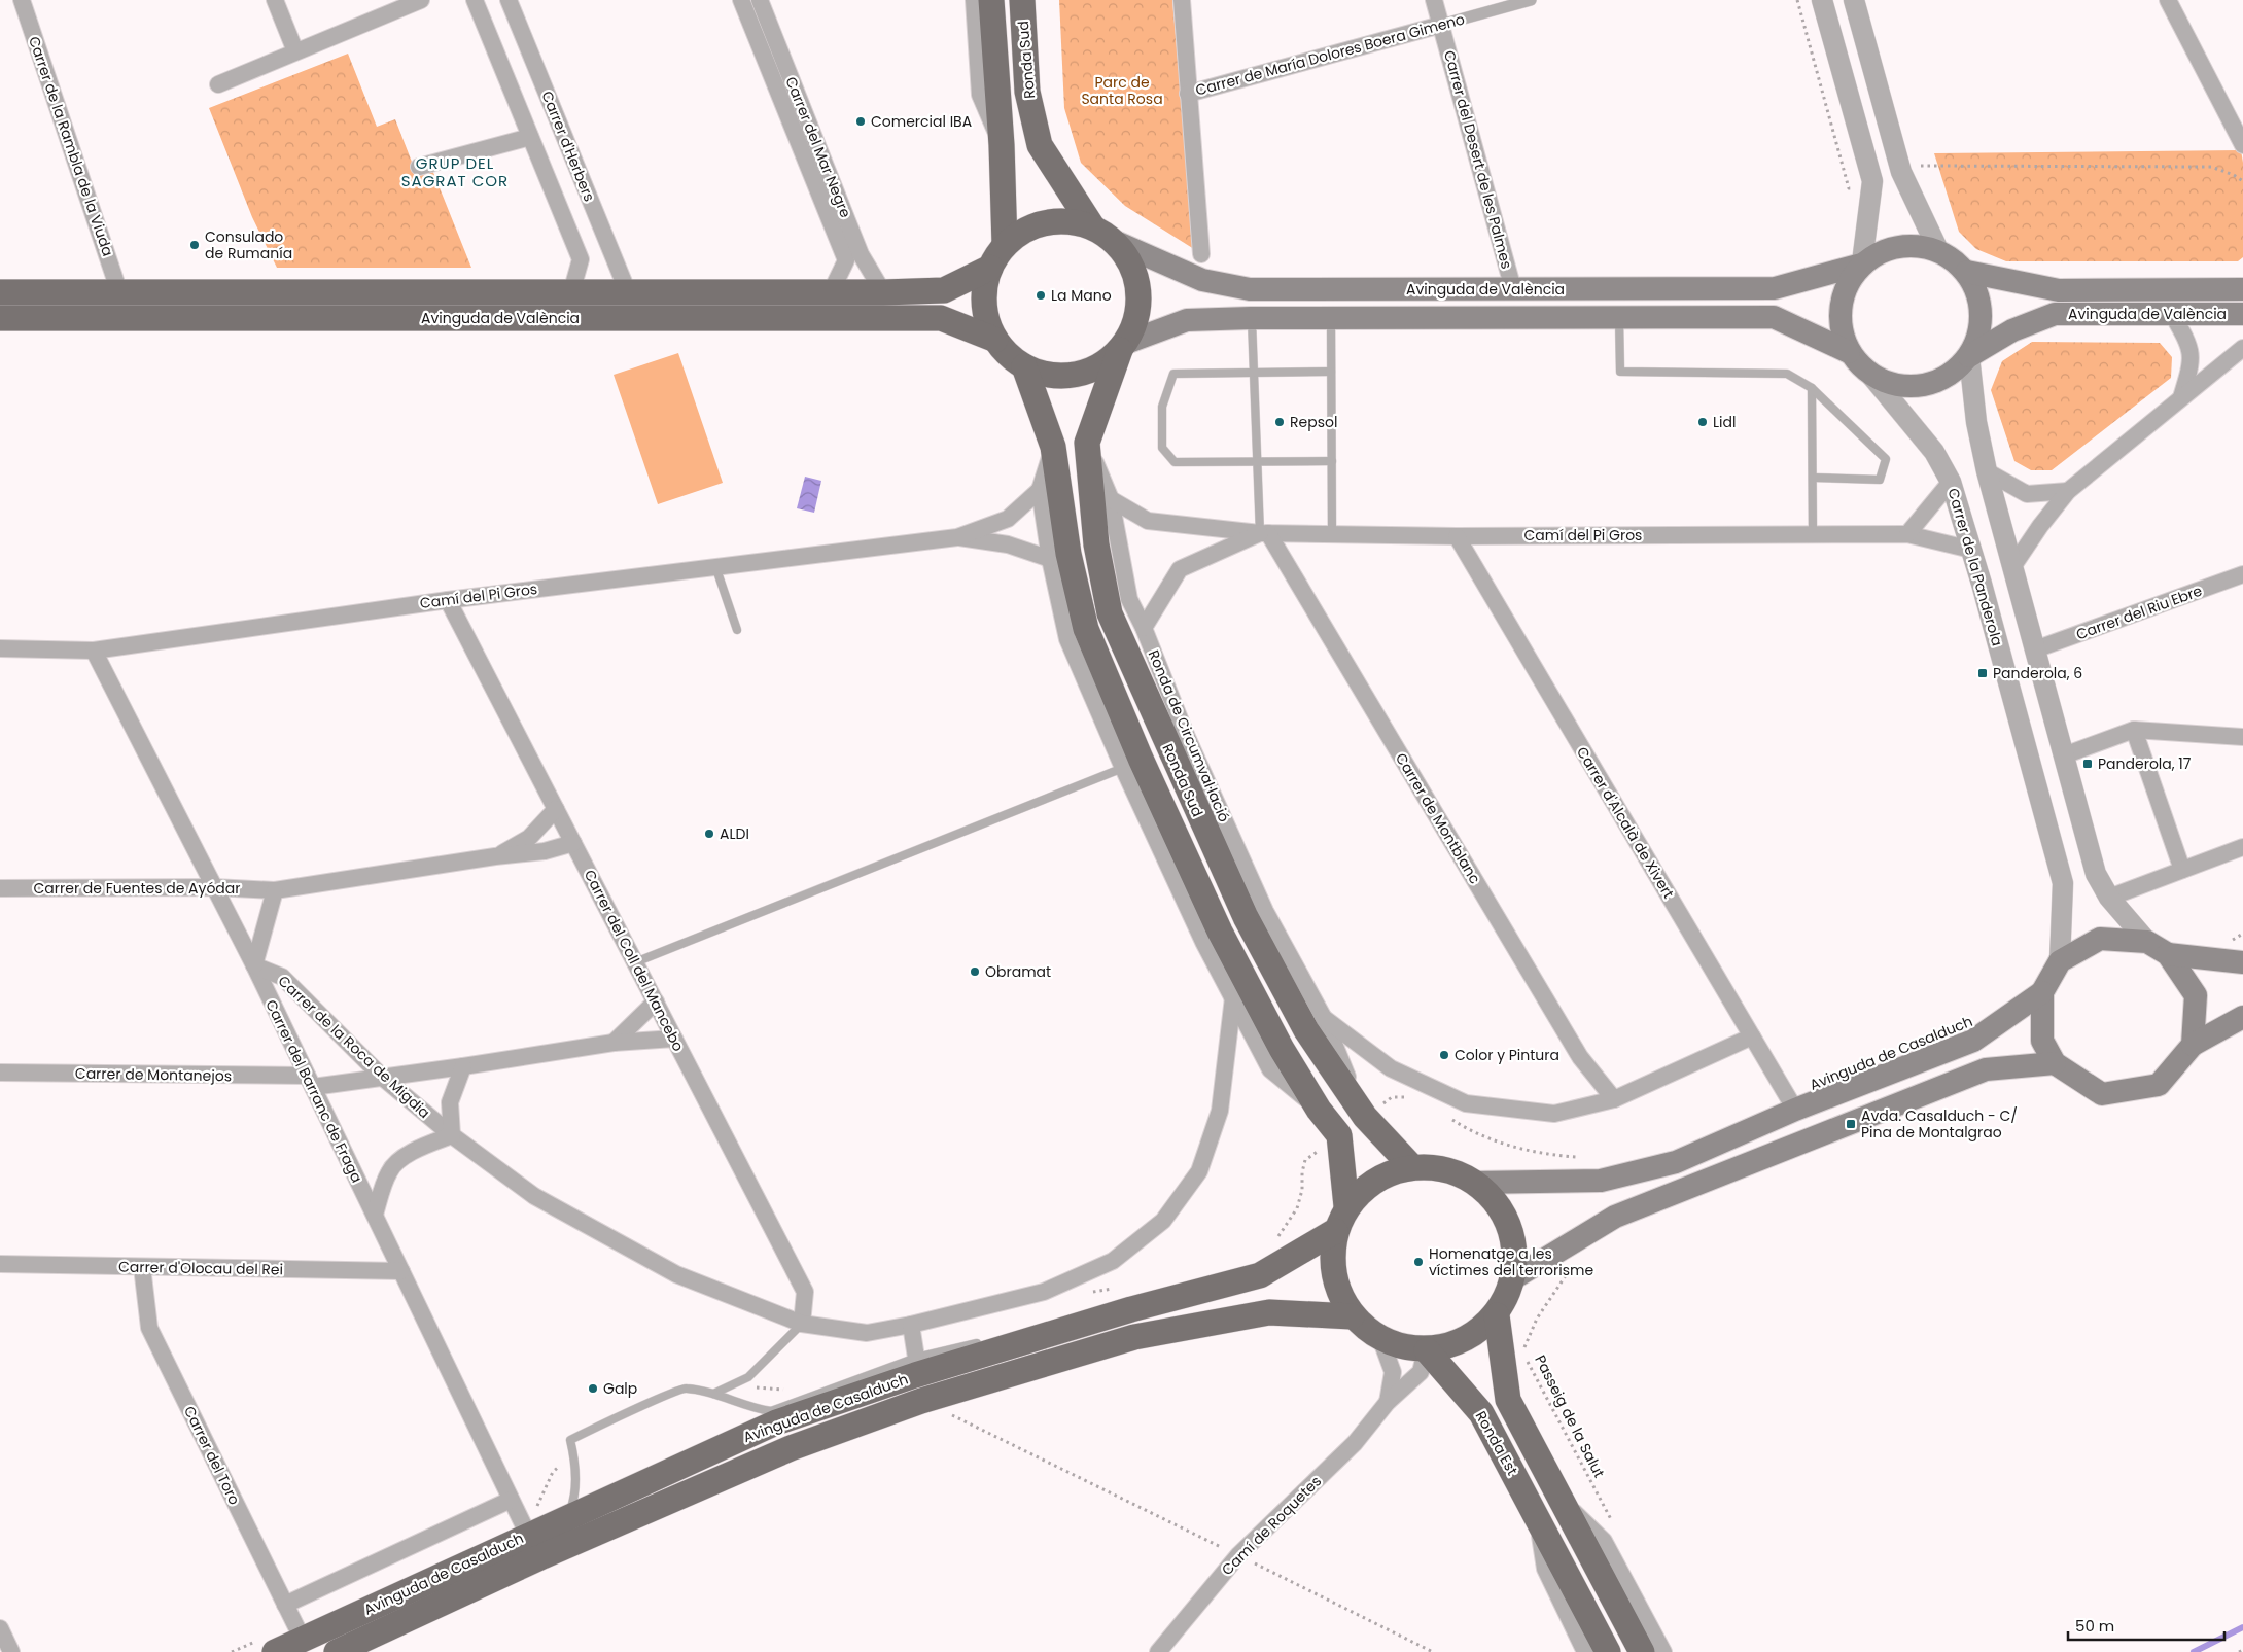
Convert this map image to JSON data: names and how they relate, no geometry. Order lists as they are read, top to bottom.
{
  "streets": {
    "main road": [
      "Ronda Sud",
      "Avinguda de València",
      "Avinguda de Casalduch",
      "Ronda Est"
    ],
    "street": [
      "Carrer de María Dolores Boera Gimeno",
      "Carrer de la Rambla de la Viuda",
      "Carrer d'Herbers",
      "Carrer del Mar Negre",
      "Carrer del Desert de les Palmes",
      "Camí del Pi Gros",
      "Carrer de la Panderola",
      "Carrer del Riu Ebre",
      "Ronda de Circumval·lació",
      "Carrer de Montblanc",
      "Carrer d'Alcalà de Xivert",
      "Carrer de Fuentes de Ayódar",
      "Carrer del Coll del Mancebo",
      "Carrer de la Roca de Migdia",
      "Carrer de Montanejos",
      "Carrer del Barranc de Fraga",
      "Carrer d'Olocau del Rei",
      "Carrer del Toro",
      "Camí de Roquetes"
    ],
    "path": ["Passeig de la Salut"]
  },
  "crossings": [
    ["Carrer de María Dolores Boera Gimeno", "Carrer del Desert de les Palmes"],
    ["Ronda Sud", "Avinguda de València"],
    ["Ronda Sud", "Camí del Pi Gros"],
    ["Ronda Sud", "Ronda de Circumval·lació"],
    ["Ronda Sud", "Carrer de la Roca de Migdia"],
    ["Ronda Sud", "Avinguda de Casalduch"],
    ["Ronda Sud", "Ronda Est"],
    ["Ronda Sud", "Camí de Roquetes"],
    ["Carrer de la Rambla de la Viuda", "Avinguda de València"],
    ["Carrer d'Herbers", "Avinguda de València"],
    ["Carrer del Mar Negre", "Avinguda de València"],
    ["Carrer del Desert de les Palmes", "Avinguda de València"],
    ["Avinguda de València", "Carrer de la Panderola"],
    ["Camí del Pi Gros", "Carrer de la Panderola"],
    ["Camí del Pi Gros", "Ronda de Circumval·lació"],
    ["Camí del Pi Gros", "Carrer de Montblanc"],
    ["Camí del Pi Gros", "Carrer d'Alcalà de Xivert"],
    ["Camí del Pi Gros", "Carrer del Coll del Mancebo"],
    ["Camí del Pi Gros", "Carrer del Barranc de Fraga"],
    ["Carrer de la Panderola", "Avinguda de Casalduch"],
    ["Ronda de Circumval·lació", "Carrer de Montblanc"],
    ["Ronda de Circumval·lació", "Carrer d'Alcalà de Xivert"],
    ["Carrer d'Alcalà de Xivert", "Avinguda de Casalduch"],
    ["Carrer de Fuentes de Ayódar", "Carrer del Coll del Mancebo"],
    ["Carrer de Fuentes de Ayódar", "Carrer del Barranc de Fraga"],
    ["Carrer del Coll del Mancebo", "Carrer de la Roca de Migdia"],
    ["Carrer del Coll del Mancebo", "Carrer de Montanejos"],
    ["Carrer de la Roca de Migdia", "Carrer de Montanejos"],
    ["Carrer de la Roca de Migdia", "Carrer del Barranc de Fraga"],
    ["Avinguda de Casalduch", "Carrer del Barranc de Fraga"],
    ["Avinguda de Casalduch", "Ronda Est"],
    ["Avinguda de Casalduch", "Carrer del Toro"],
    ["Avinguda de Casalduch", "Camí de Roquetes"],
    ["Carrer de Montanejos", "Carrer del Barranc de Fraga"],
    ["Carrer del Barranc de Fraga", "Carrer d'Olocau del Rei"],
    ["Carrer d'Olocau del Rei", "Carrer del Toro"],
    ["Ronda Est", "Camí de Roquetes"]
  ],
  "districts": ["GRUP DEL SAGRAT COR"],
  "parks": ["Parc de Santa Rosa"],
  "places": {
    "other": [
      "Comercial IBA",
      "Consulado de Rumanía",
      "La Mano",
      "Repsol",
      "Lidl",
      "ALDI",
      "Obramat",
      "Color y Pintura",
      "Homenatge a les víctimes del terrorisme",
      "Galp"
    ],
    "transit": ["Panderola, 6", "Panderola, 17", "Avda. Casalduch - C/ Pina de Montalgrao"]
  },
  "scale_bar": "50 m"
}
